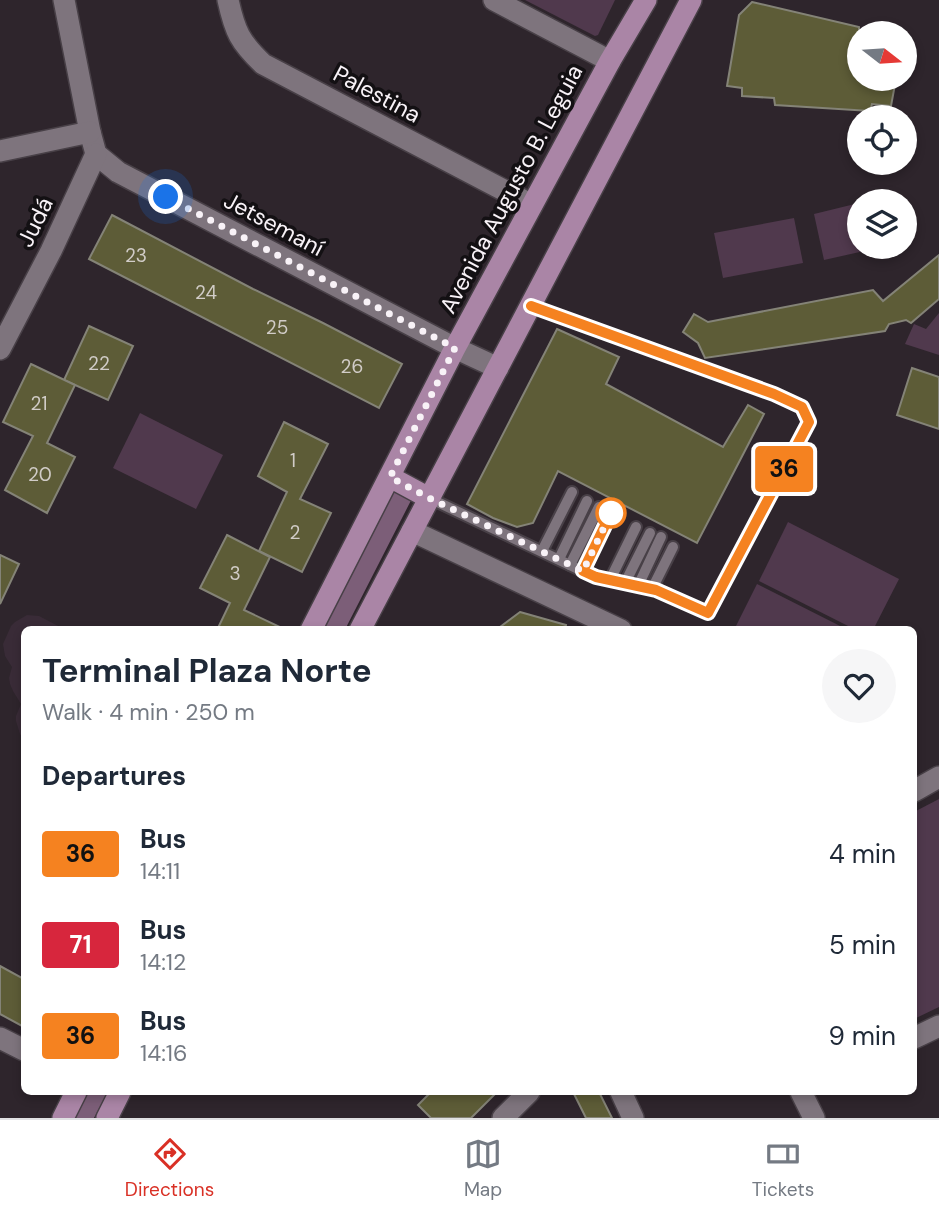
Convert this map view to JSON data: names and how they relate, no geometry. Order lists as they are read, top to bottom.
{
  "streets": {
    "main road": ["Avenida Augusto B. Leguia"],
    "street": ["Palestina", "Judá", "Jetsemaní"]
  },
  "crossings": [
    ["Palestina", "Avenida Augusto B. Leguia"],
    ["Avenida Augusto B. Leguia", "Jetsemaní"],
    ["Judá", "Jetsemaní"]
  ],
  "lines": ["bus line 36"],
  "house_numbers": [
    "23",
    "24",
    "25",
    "22",
    "26",
    "21",
    "1",
    "20",
    "2",
    "3"
  ],
  "north": "right",
  "page": {
    "on_map": "36",
    "heading": [
      ["Terminal Plaza Norte", "Walk · 4 min · 250 m"],
      "Departures"
    ],
    "list": [
      {
        "mark": "36",
        "name": "Bus",
        "note": "14:11",
        "value": "4 min"
      },
      {
        "mark": "71",
        "name": "Bus",
        "note": "14:12",
        "value": "5 min"
      },
      {
        "mark": "36",
        "name": "Bus",
        "note": "14:16",
        "value": "9 min"
      }
    ],
    "tabs": ["Directions", "Map", "Tickets"]
  }
}
